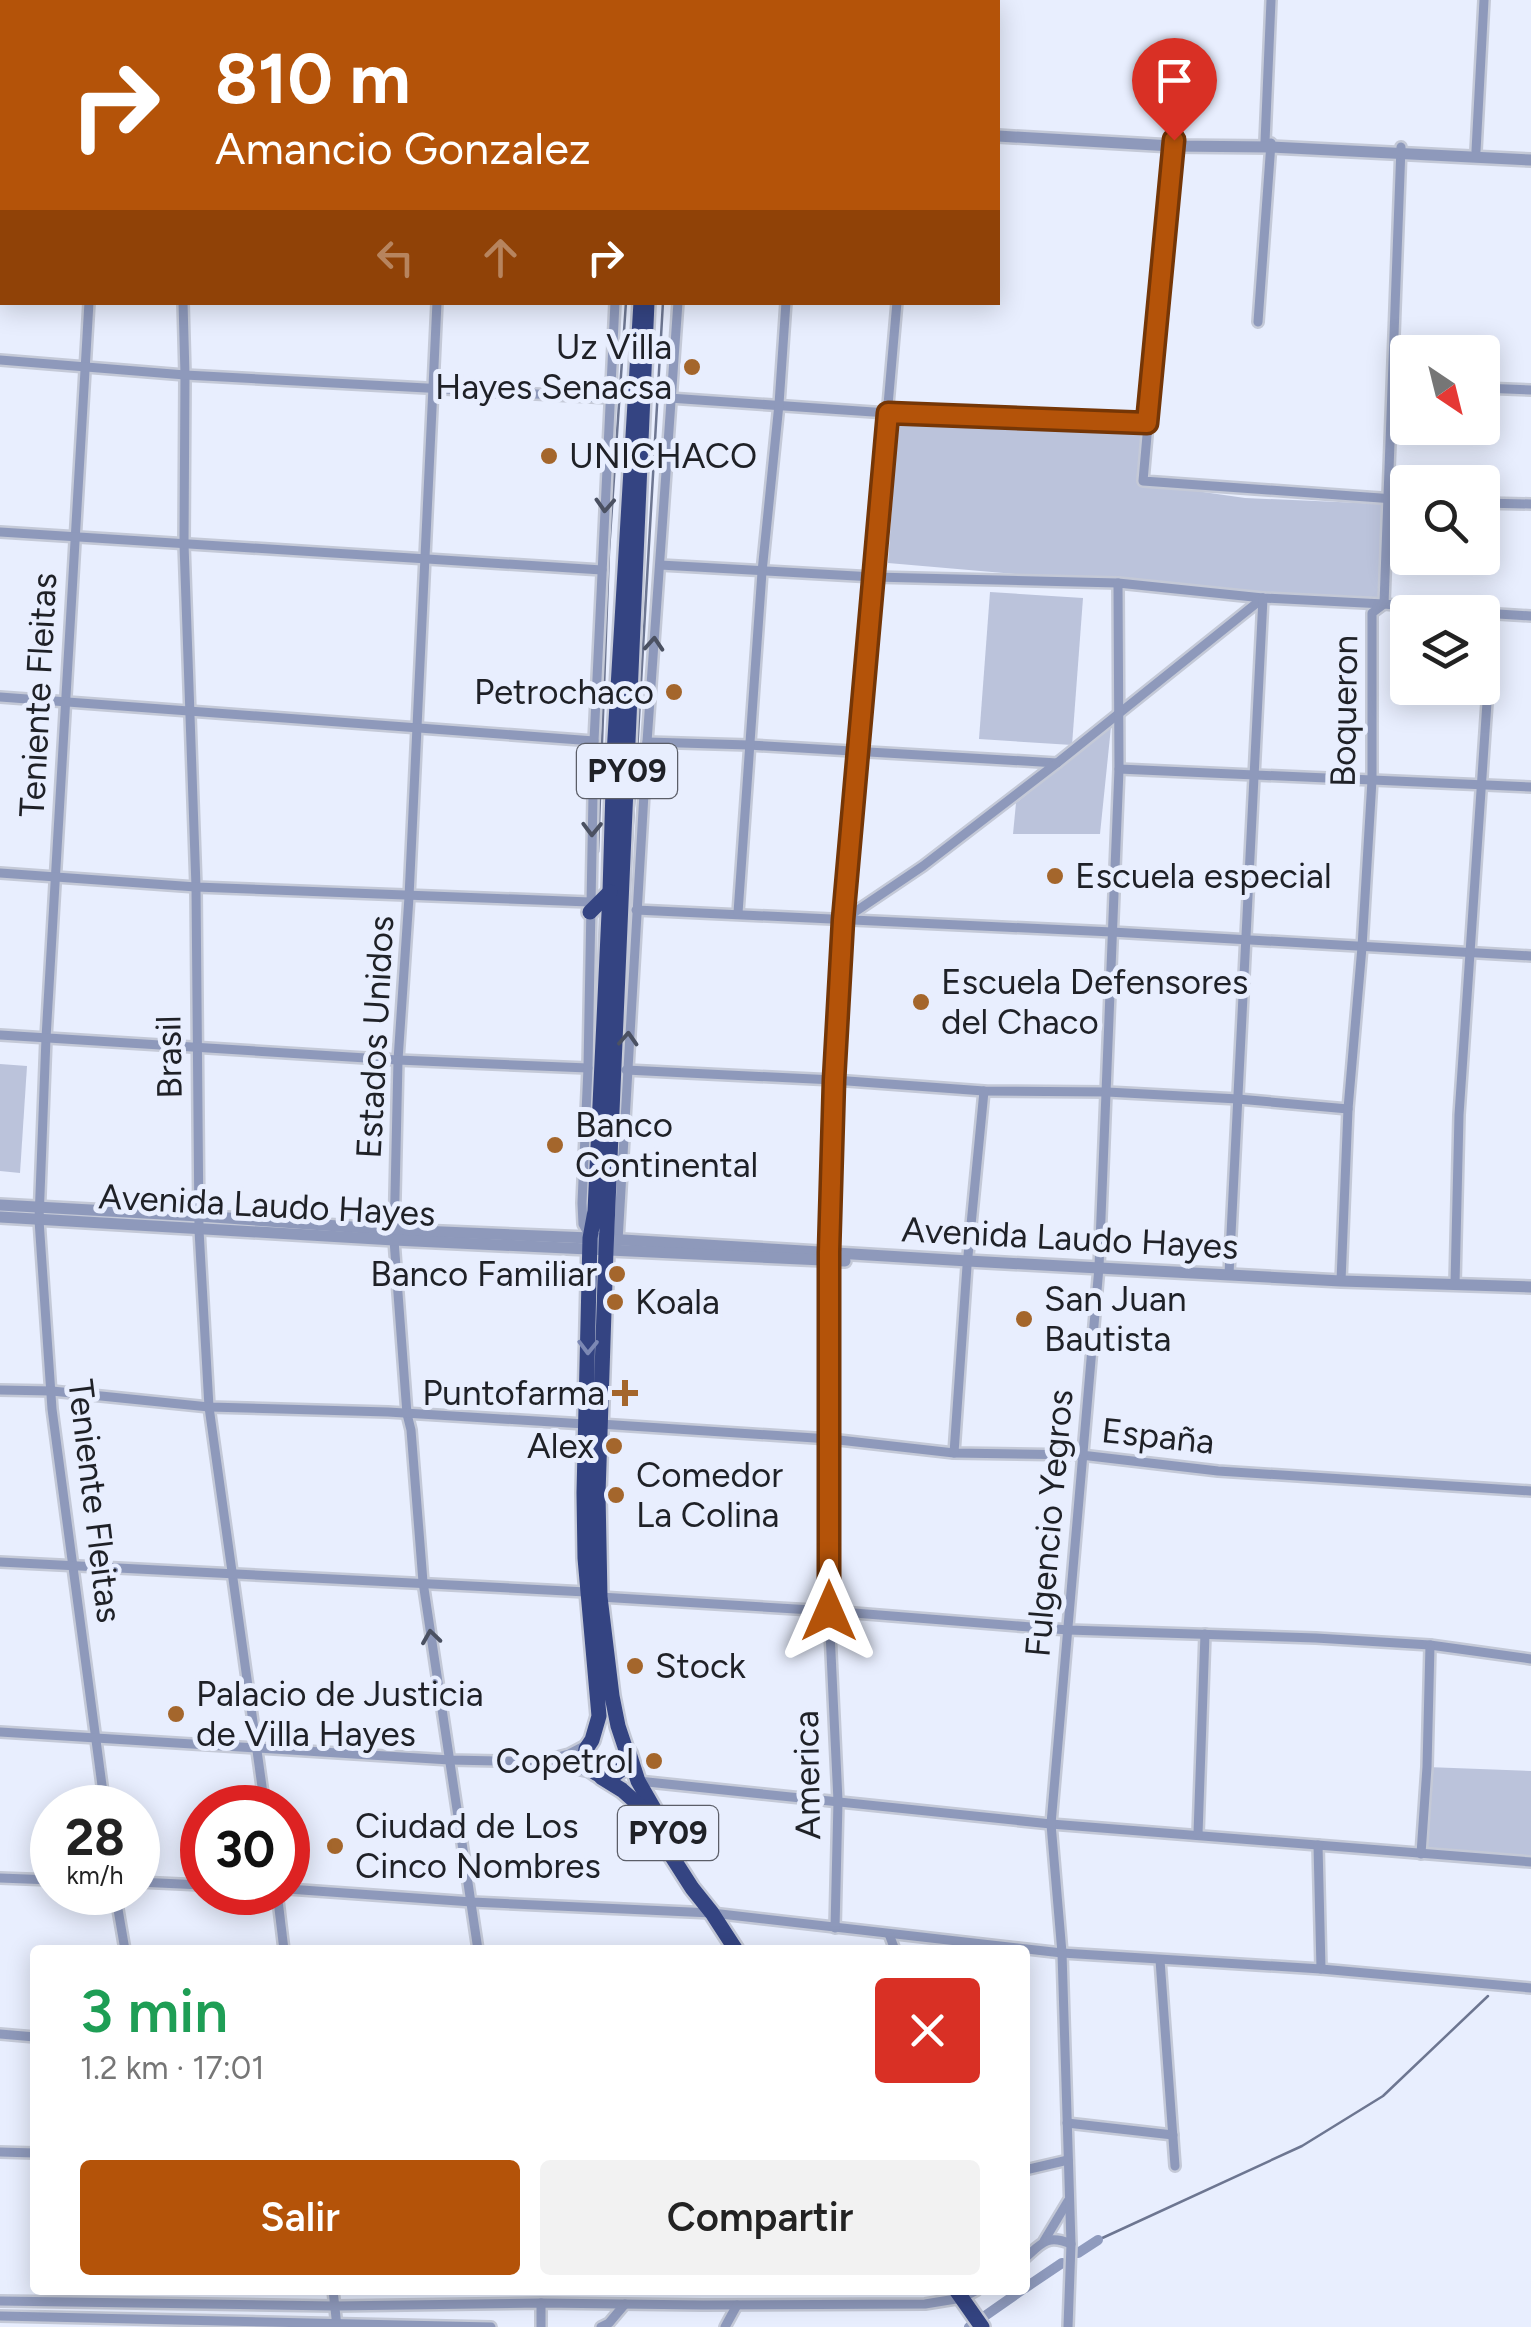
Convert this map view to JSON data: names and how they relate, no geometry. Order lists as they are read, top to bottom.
{
  "streets": {
    "highway": ["PY09"],
    "street": [
      "Teniente Fleitas",
      "Boqueron",
      "Estados Unidos",
      "Brasil",
      "Avenida Laudo Hayes",
      "España",
      "Fulgencio Yegros",
      "America"
    ]
  },
  "crossings": [
    ["Teniente Fleitas", "Avenida Laudo Hayes"],
    ["Teniente Fleitas", "España"],
    ["Boqueron", "Avenida Laudo Hayes"],
    ["PY09", "Avenida Laudo Hayes"],
    ["PY09", "España"],
    ["Estados Unidos", "Avenida Laudo Hayes"],
    ["Estados Unidos", "España"],
    ["Brasil", "Avenida Laudo Hayes"],
    ["Brasil", "España"],
    ["Avenida Laudo Hayes", "Fulgencio Yegros"],
    ["Avenida Laudo Hayes", "America"],
    ["España", "Fulgencio Yegros"],
    ["España", "America"]
  ],
  "places": {
    "other": [
      "Uz Villa Hayes Senacsa",
      "UNICHACO",
      "Petrochaco",
      "Escuela especial",
      "Escuela Defensores del Chaco",
      "Banco Continental",
      "Banco Familiar",
      "Koala",
      "San Juan Bautista",
      "Alex",
      "Comedor La Colina",
      "Stock",
      "Palacio de Justicia de Villa Hayes",
      "Copetrol",
      "Ciudad de Los Cinco Nombres"
    ],
    "health": ["Puntofarma"]
  },
  "north": "bottom right",
  "page": {
    "turn": ["810 m", "Amancio Gonzalez"],
    "speed": "28 km/h",
    "limit": "30",
    "heading": ["3 min", "1.2 km · 17:01"],
    "buttons": ["Salir", "Compartir"]
  }
}
